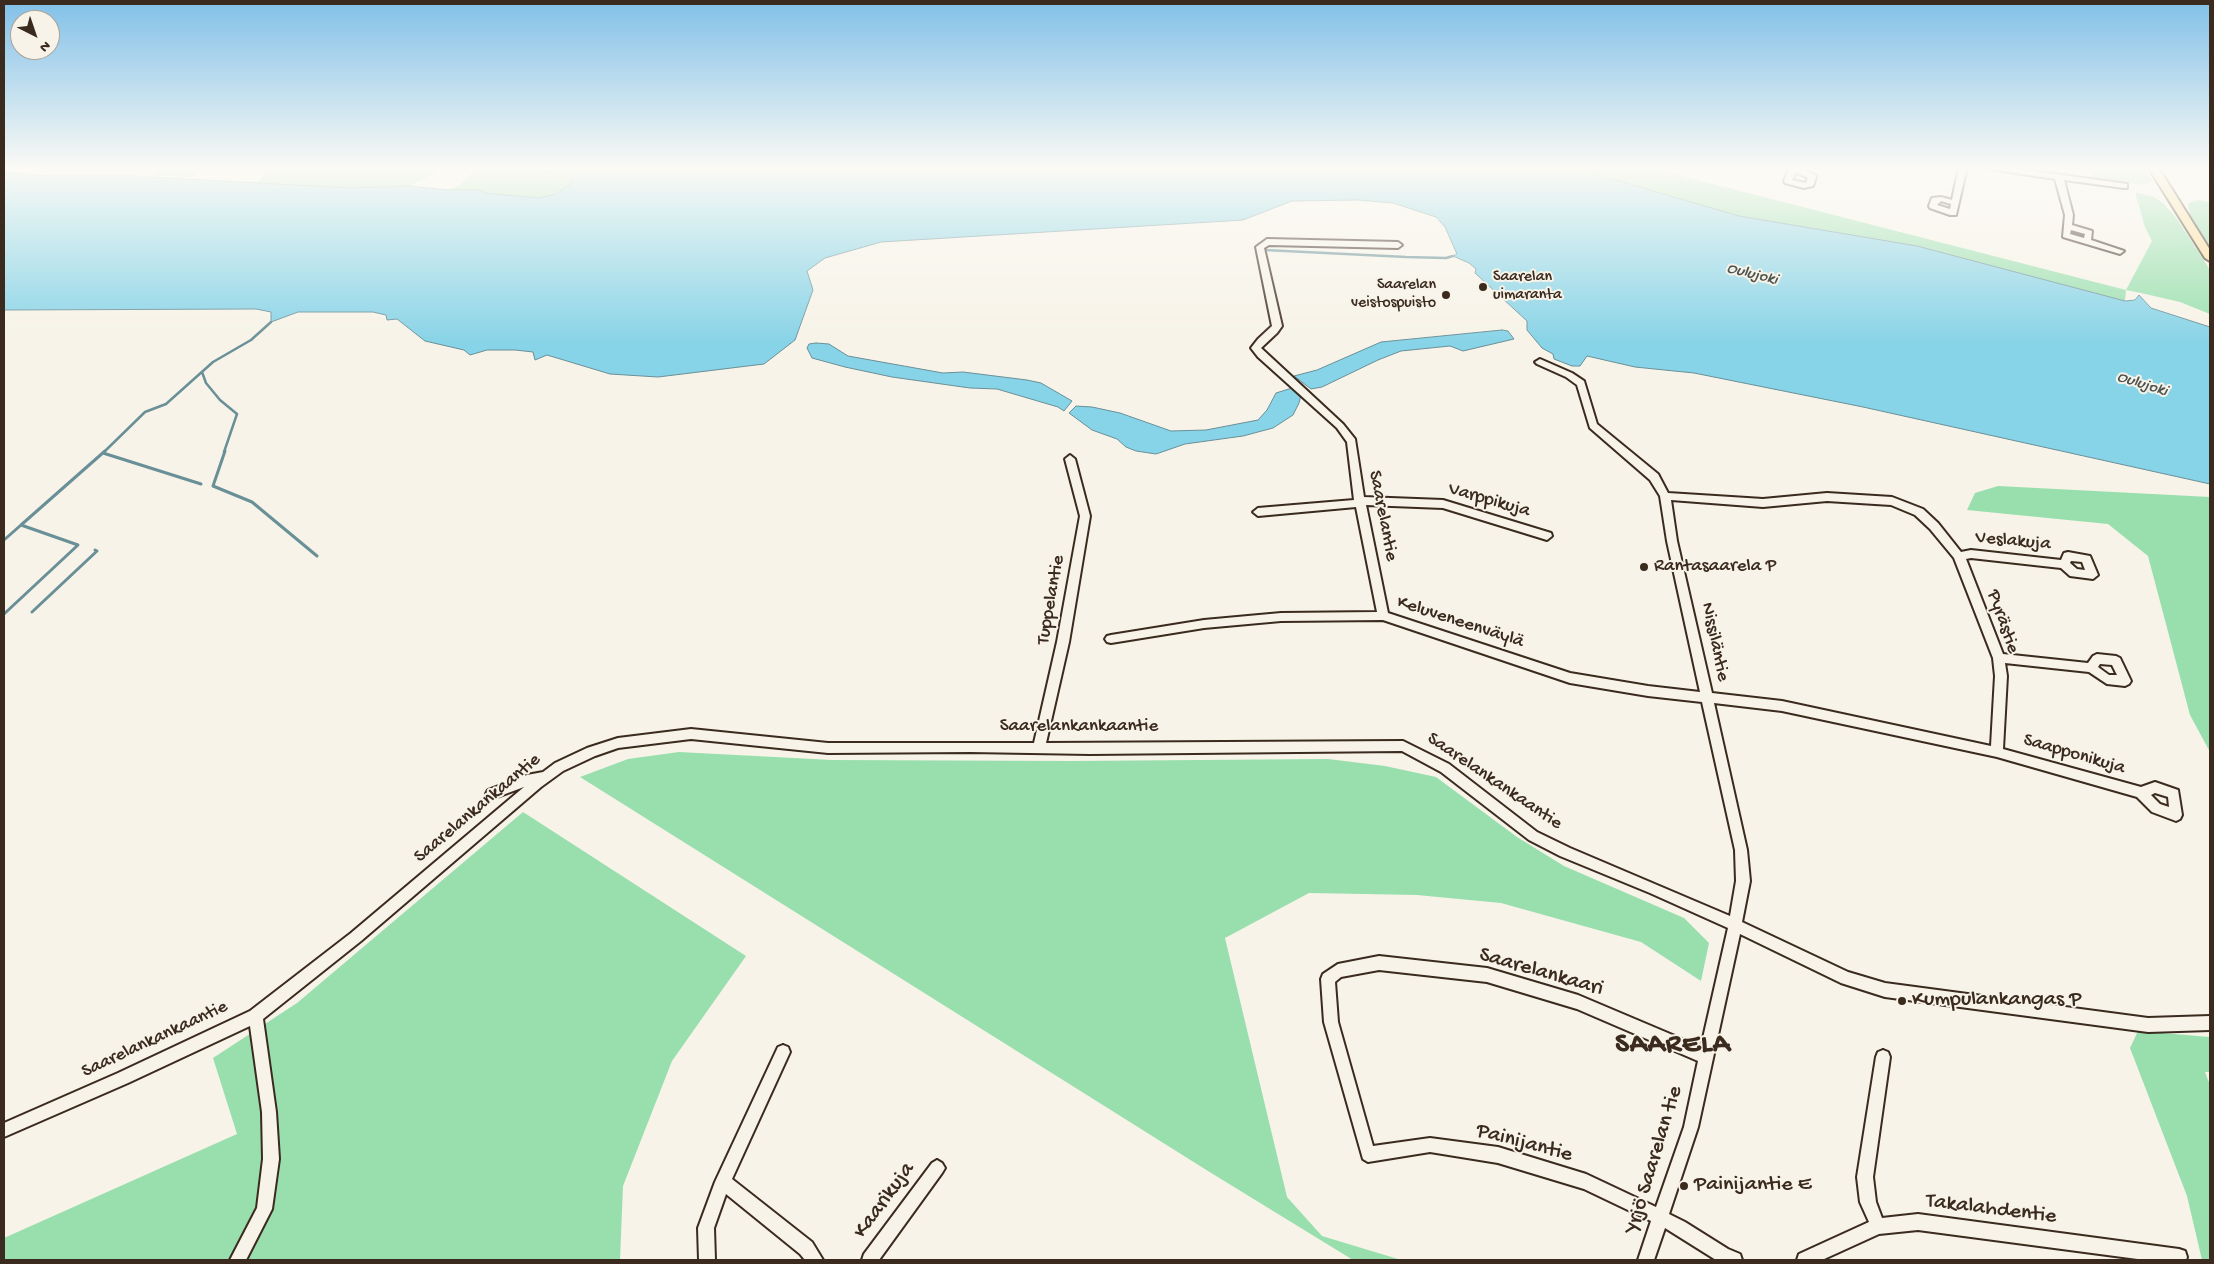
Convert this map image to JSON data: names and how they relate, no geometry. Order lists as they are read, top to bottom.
{
  "streets": {
    "street": [
      "Varppikuja",
      "Saarelantie",
      "Veslakuja",
      "Tuppelantie",
      "Pyrästie",
      "Keluveneenväylä",
      "Nissiläntie",
      "Saarelankankaantie",
      "Saapponikuja",
      "Saarelankaari",
      "Painijantie",
      "Yrjö Saarelan tie",
      "Kaarikuja",
      "Takalahdentie"
    ]
  },
  "crossings": [
    ["Varppikuja", "Saarelantie"],
    ["Saarelantie", "Keluveneenväylä"],
    ["Veslakuja", "Pyrästie"],
    ["Tuppelantie", "Saarelankankaantie"],
    ["Pyrästie", "Nissiläntie"],
    ["Pyrästie", "Saapponikuja"],
    ["Keluveneenväylä", "Nissiläntie"],
    ["Nissiläntie", "Saarelankankaantie"],
    ["Nissiläntie", "Yrjö Saarelan tie"],
    ["Saarelankankaantie", "Yrjö Saarelan tie"],
    ["Saarelankaari", "Painijantie"],
    ["Saarelankaari", "Yrjö Saarelan tie"],
    ["Painijantie", "Yrjö Saarelan tie"]
  ],
  "districts": ["SAARELA"],
  "water": ["Oulujoki"],
  "places": [
    "Saarelan uimaranta",
    "Saarelan veistospuisto",
    "Rantasaarela P",
    "Kumpulankangas P",
    "Painijantie E"
  ],
  "north": "bottom right"
}
